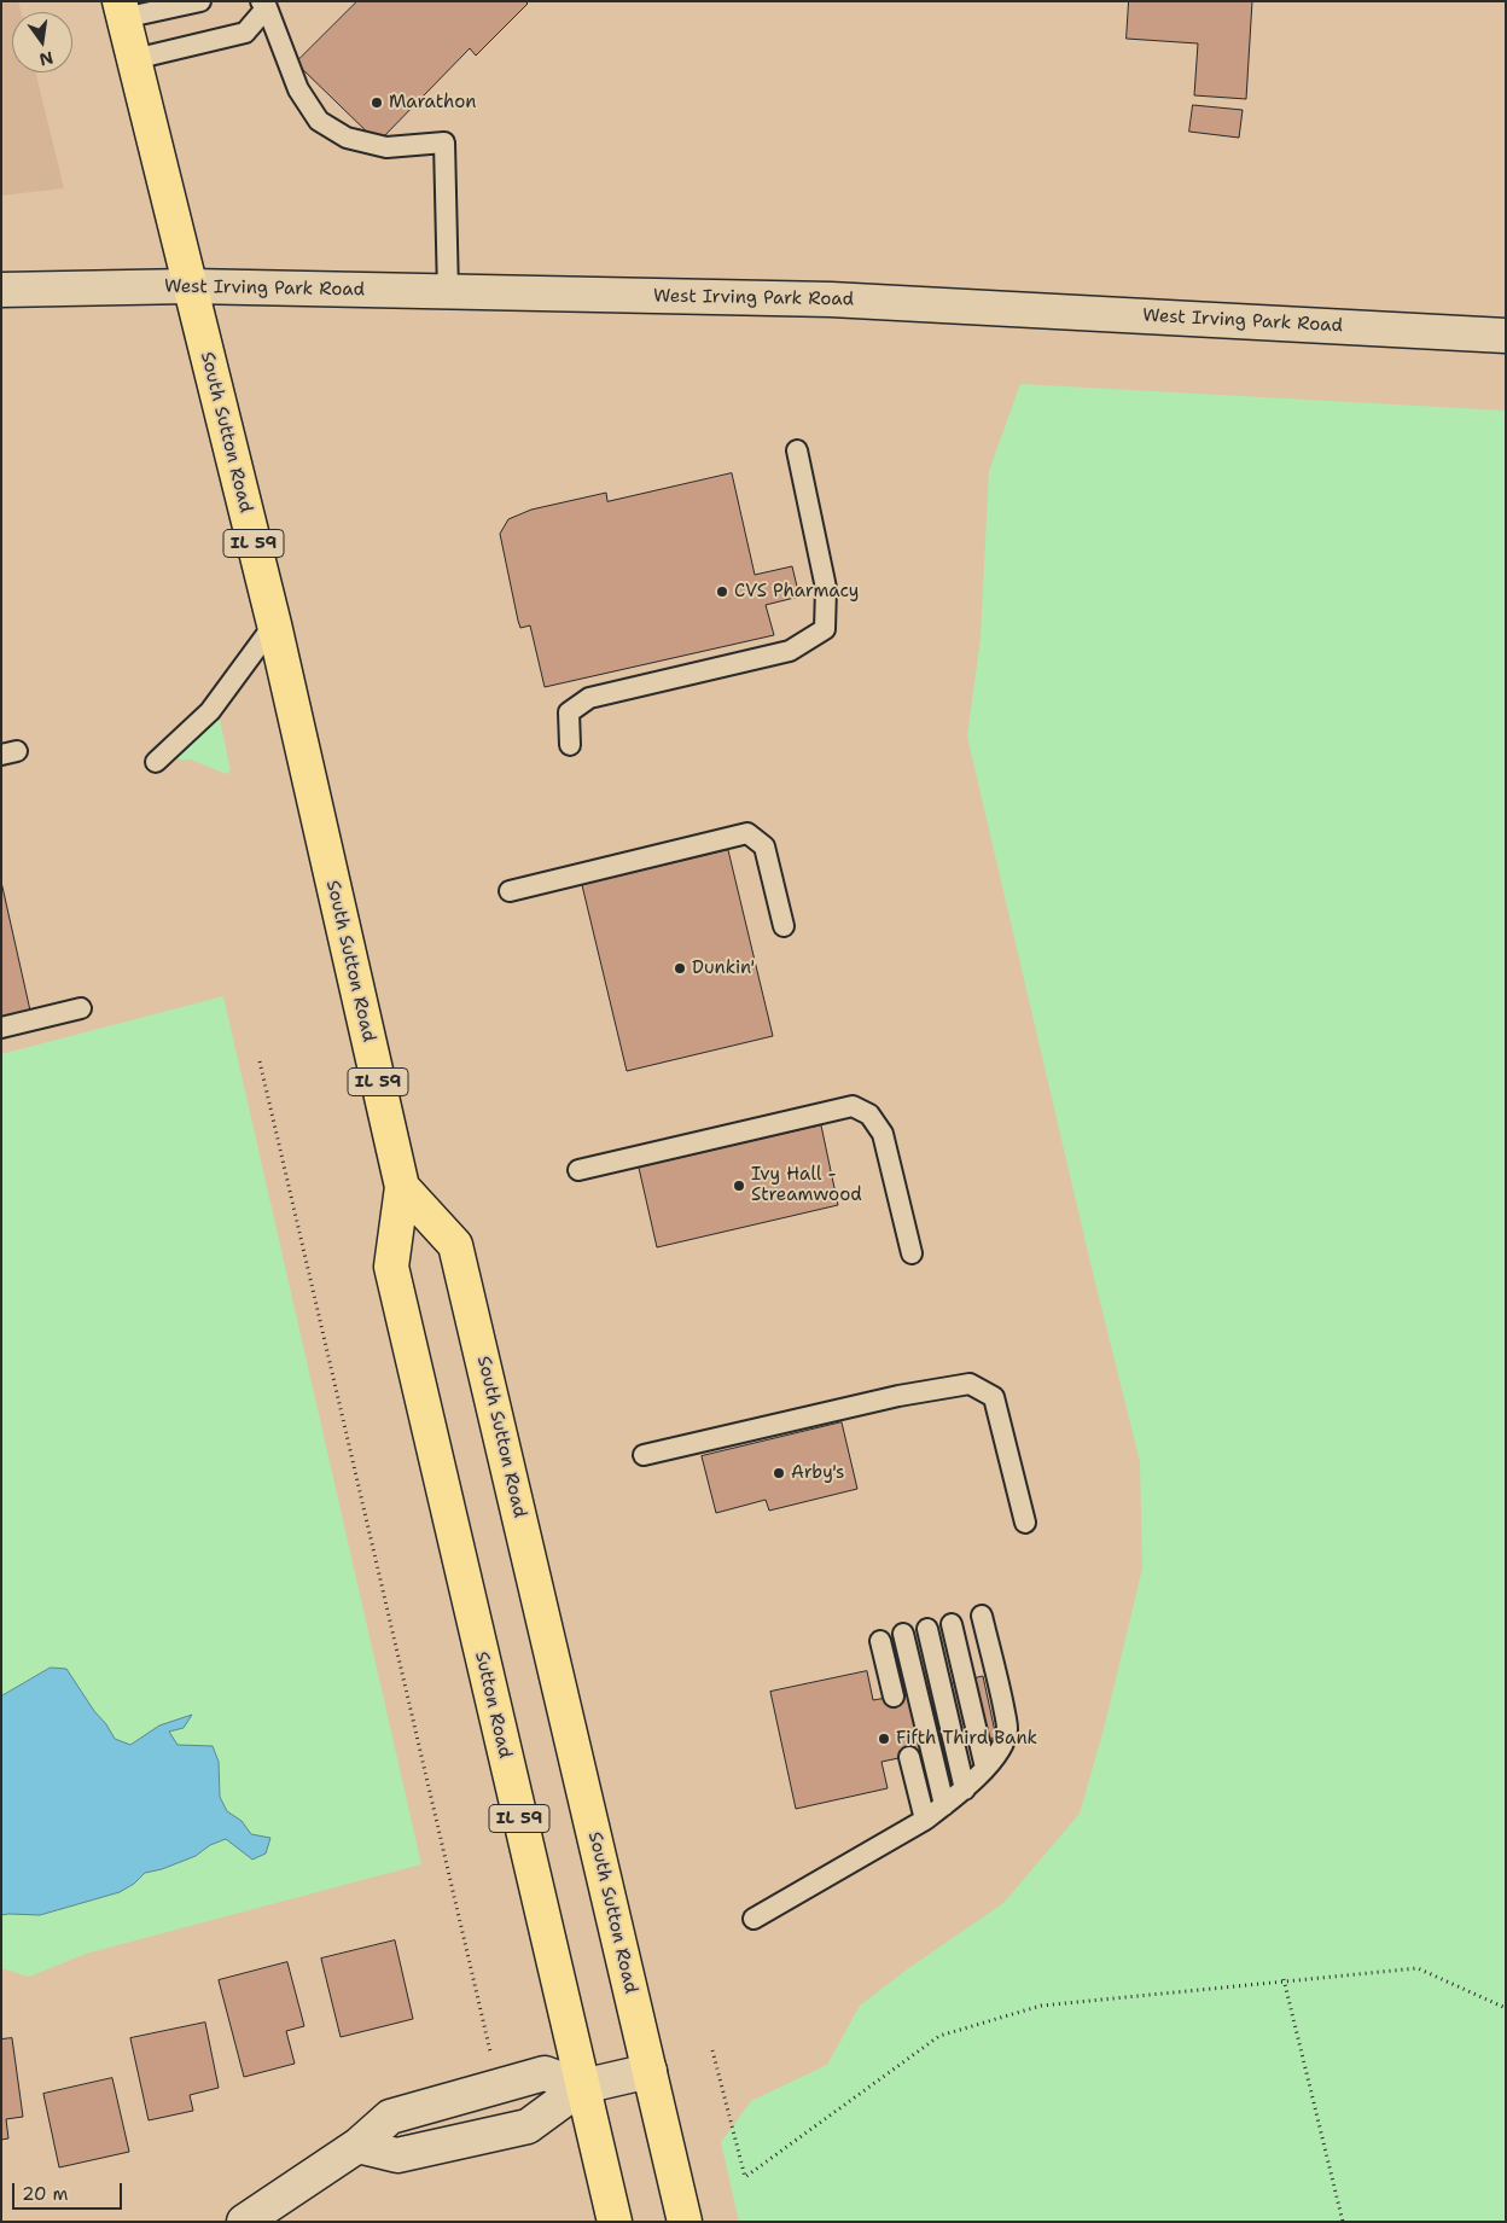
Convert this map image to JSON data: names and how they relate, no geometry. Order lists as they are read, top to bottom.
{
  "streets": {
    "main road": [
      "West Irving Park Road",
      "South Sutton Road",
      "IL 59",
      "Sutton Road"
    ]
  },
  "crossings": [
    ["West Irving Park Road", "South Sutton Road"],
    ["South Sutton Road", "Sutton Road"]
  ],
  "places": [
    "Marathon",
    "CVS Pharmacy",
    "Dunkin'",
    "Ivy Hall - Streamwood",
    "Arby's",
    "Fifth Third Bank"
  ],
  "scale_bar": "20 m",
  "north": "bottom"
}
